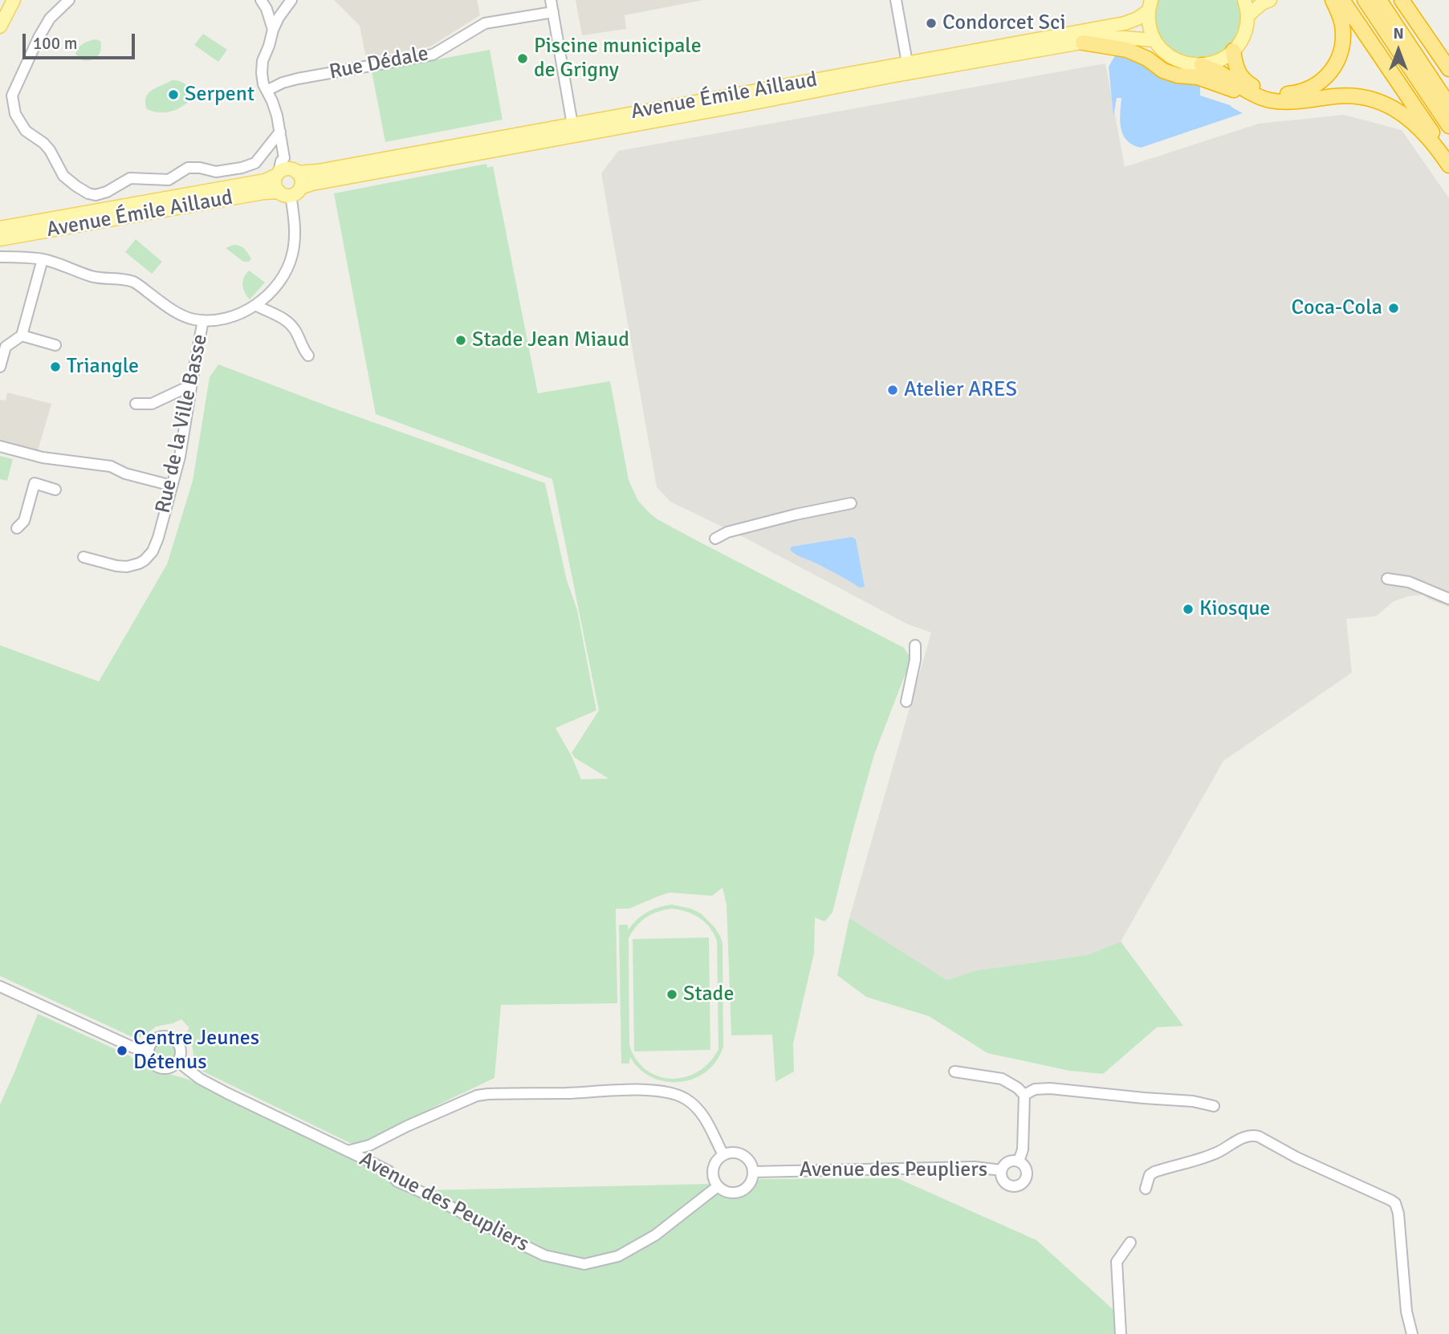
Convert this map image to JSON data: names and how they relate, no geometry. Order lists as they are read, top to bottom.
{
  "streets": {
    "main road": ["Avenue Émile Aillaud"],
    "street": ["Rue Dédale", "Rue de la Ville Basse", "Avenue des Peupliers"]
  },
  "places": [
    "Condorcet Sci",
    "Piscine municipale de Grigny",
    "Serpent",
    "Coca-Cola",
    "Stade Jean Miaud",
    "Triangle",
    "Atelier ARES",
    "Kiosque",
    "Stade",
    "Centre Jeunes Détenus"
  ],
  "scale_bar": "100 m",
  "north": "top"
}
